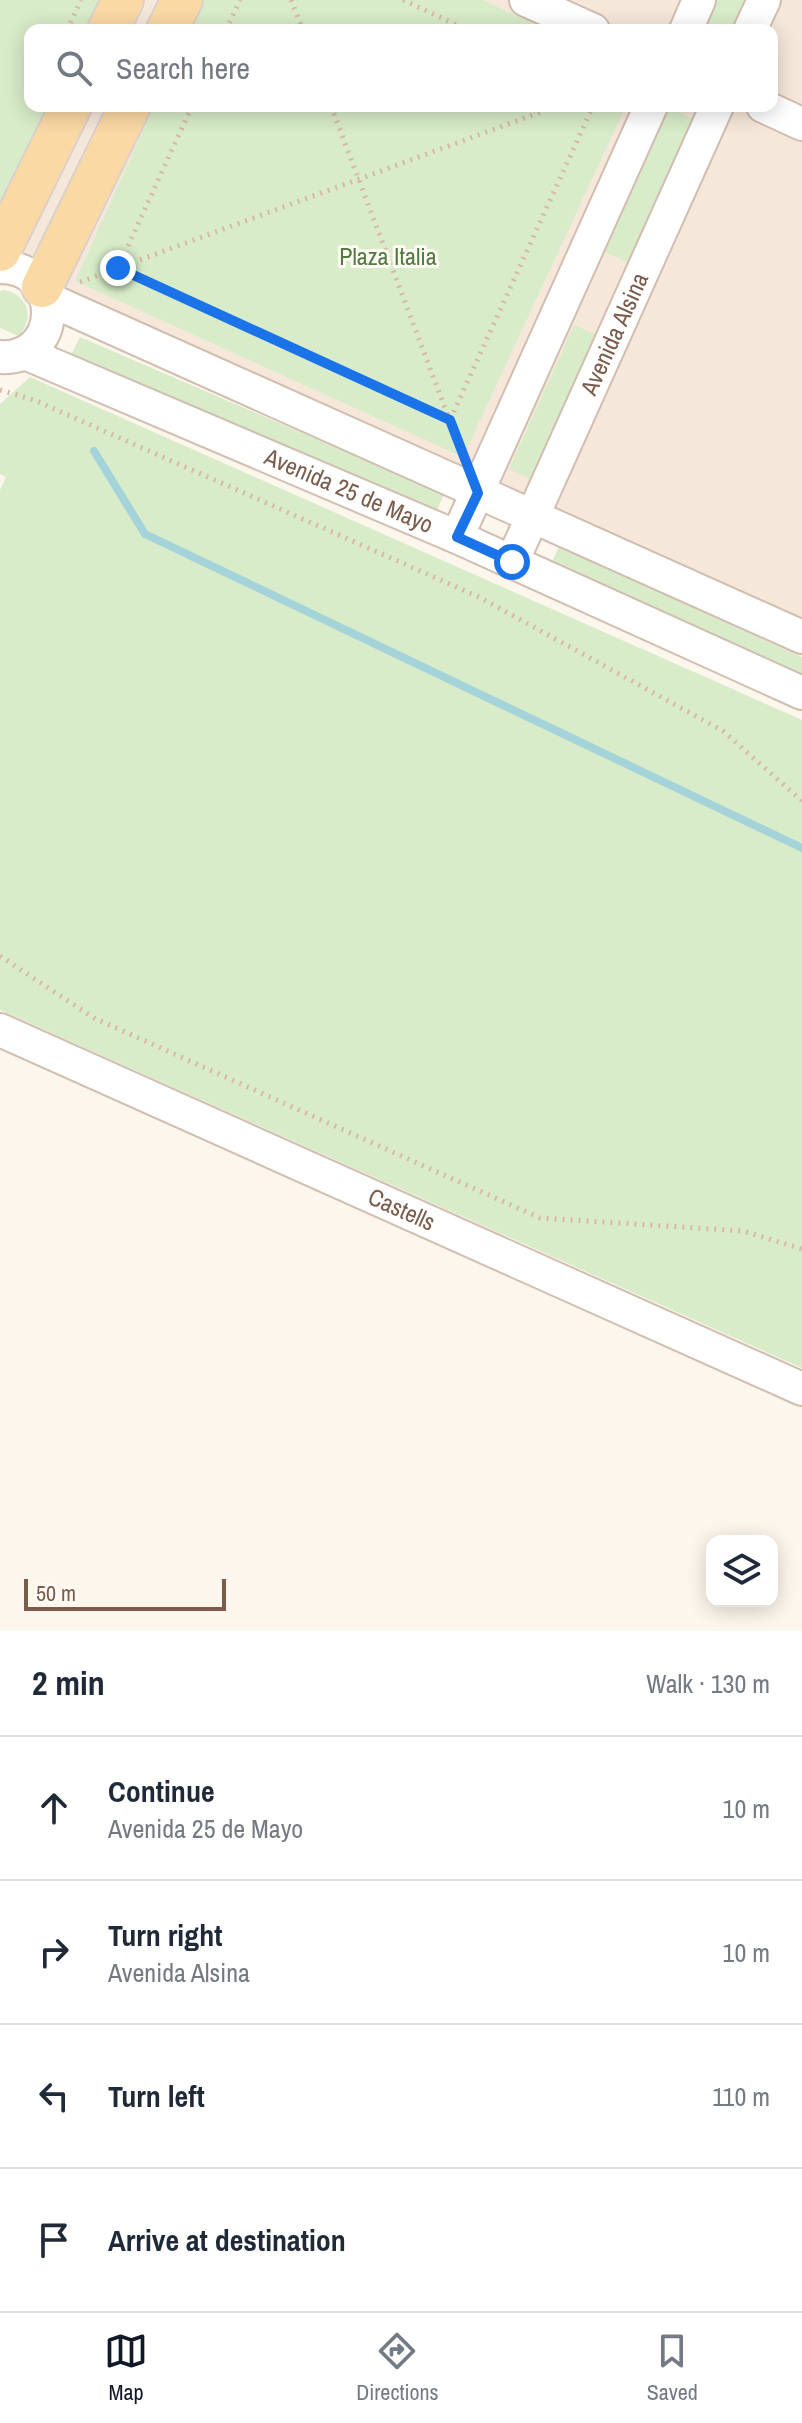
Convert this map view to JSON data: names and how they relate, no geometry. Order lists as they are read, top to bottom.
{
  "streets": {
    "street": ["Avenida Alsina", "Avenida 25 de Mayo", "Castells"]
  },
  "crossings": [
    ["Avenida Alsina", "Avenida 25 de Mayo"]
  ],
  "parks": ["Plaza Italia"],
  "scale_bar": "50 m",
  "page": {
    "search": "Search here",
    "scale": "50 m",
    "heading": ["2 min", "Walk · 130 m"],
    "list": [
      ["Continue", "Avenida 25 de Mayo", "10 m"],
      ["Turn right", "Avenida Alsina", "10 m"],
      ["Turn left", "110 m"],
      "Arrive at destination"
    ],
    "nav": ["Map", "Directions", "Saved"]
  }
}
